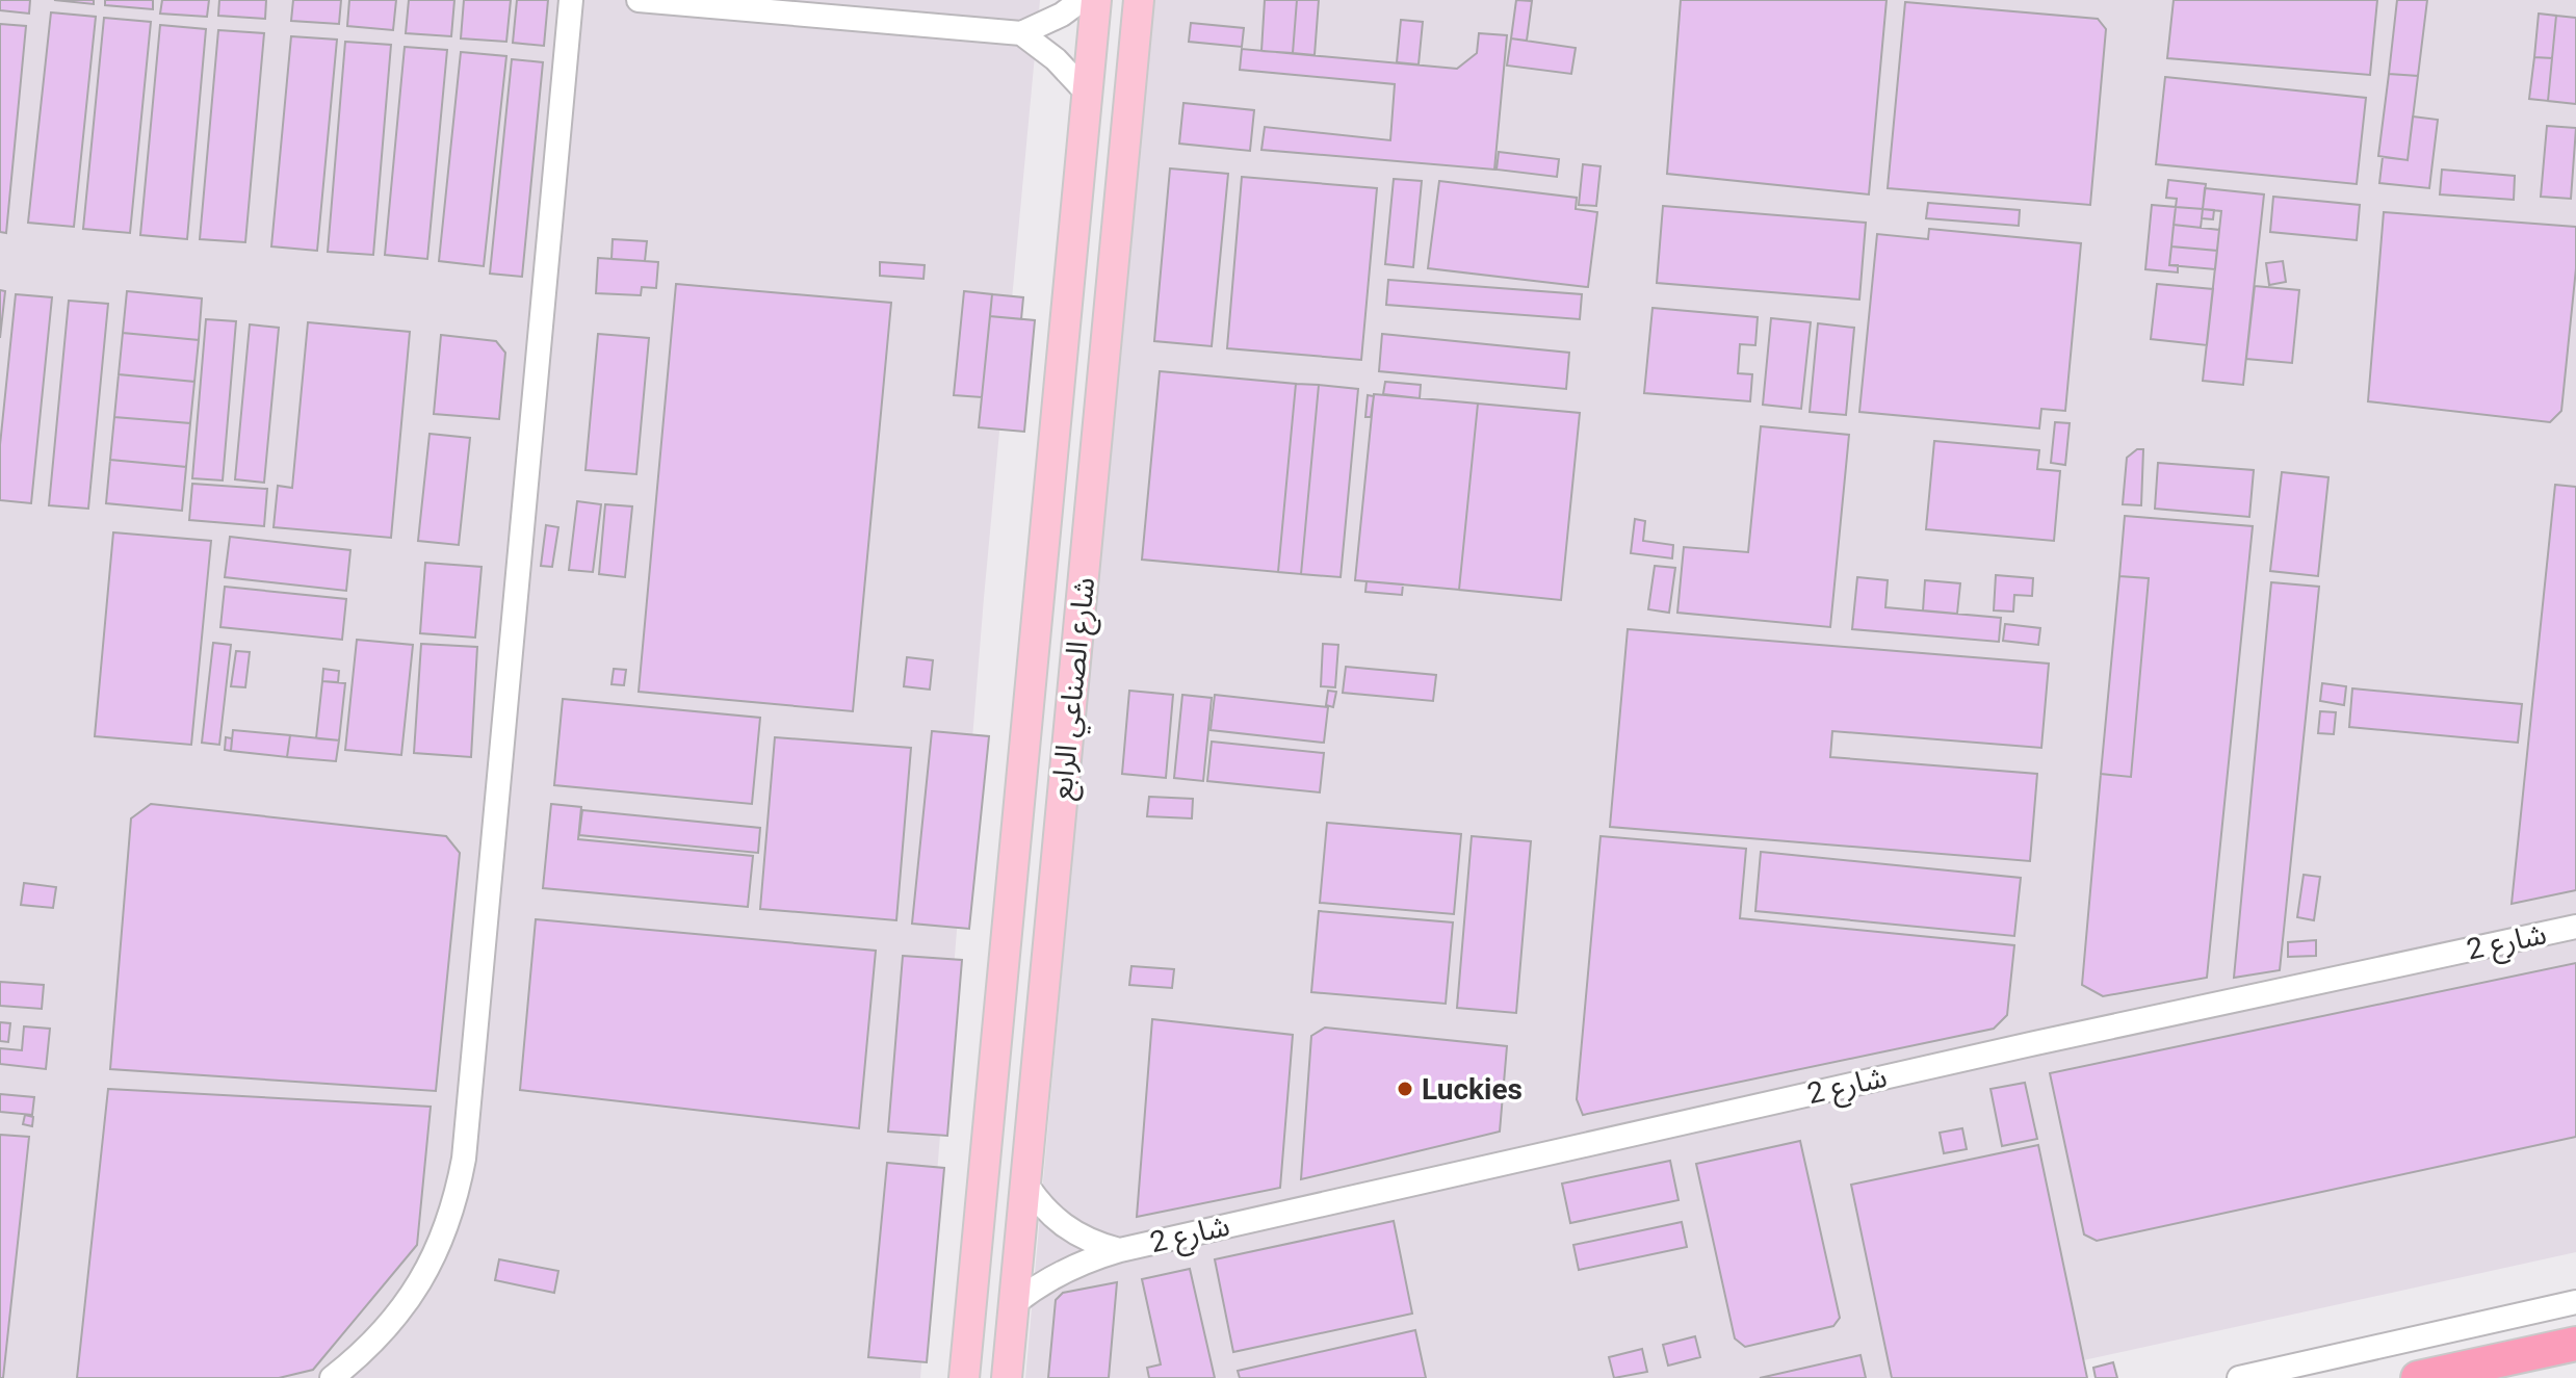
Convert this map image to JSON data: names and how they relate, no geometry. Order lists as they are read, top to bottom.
{
  "streets": {
    "main road": ["شارع الصناعي الرابع"],
    "street": ["شارع 2"]
  },
  "crossings": [
    ["شارع الصناعي الرابع", "شارع 2"]
  ],
  "places": ["Luckies"]
}
